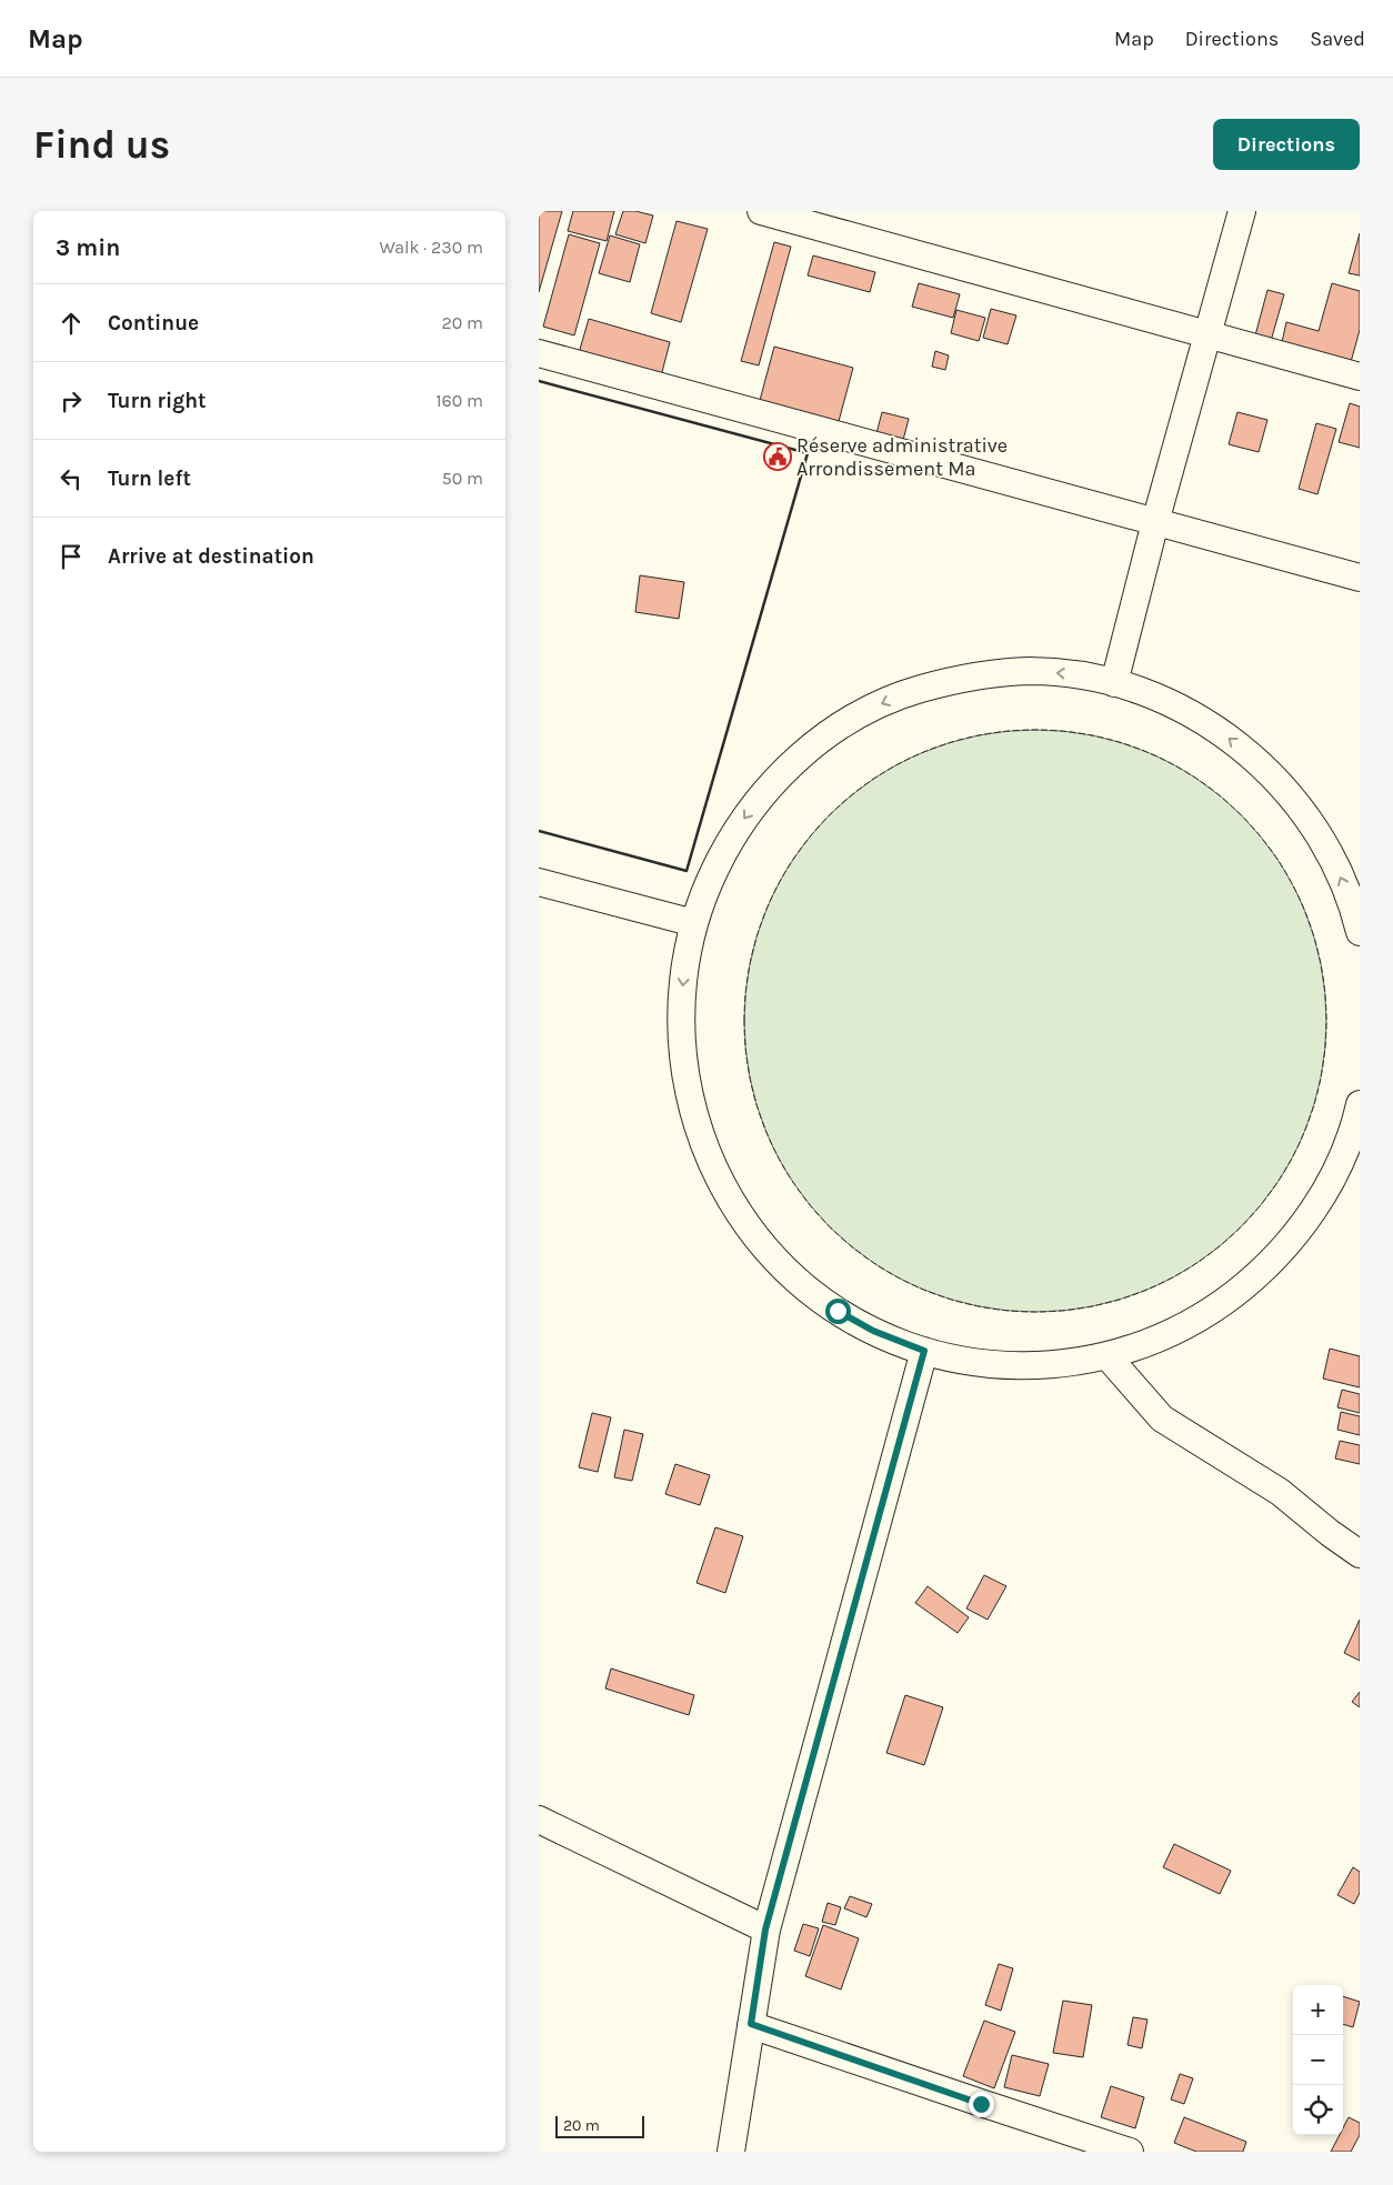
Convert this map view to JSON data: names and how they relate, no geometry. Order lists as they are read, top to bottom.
{
  "places": {
    "public building": ["Réserve administrative Arrondissement Ma"]
  },
  "scale_bar": "20 m",
  "page": {
    "header": "Map",
    "nav": ["Map", "Directions", "Saved"],
    "buttons": "Directions",
    "title": "Find us",
    "heading": ["3 min", "Walk · 230 m"],
    "list": [
      ["Continue", "20 m"],
      ["Turn right", "160 m"],
      ["Turn left", "50 m"],
      "Arrive at destination"
    ],
    "map_buttons": ["+", "−"],
    "scale": "20 m"
  }
}
